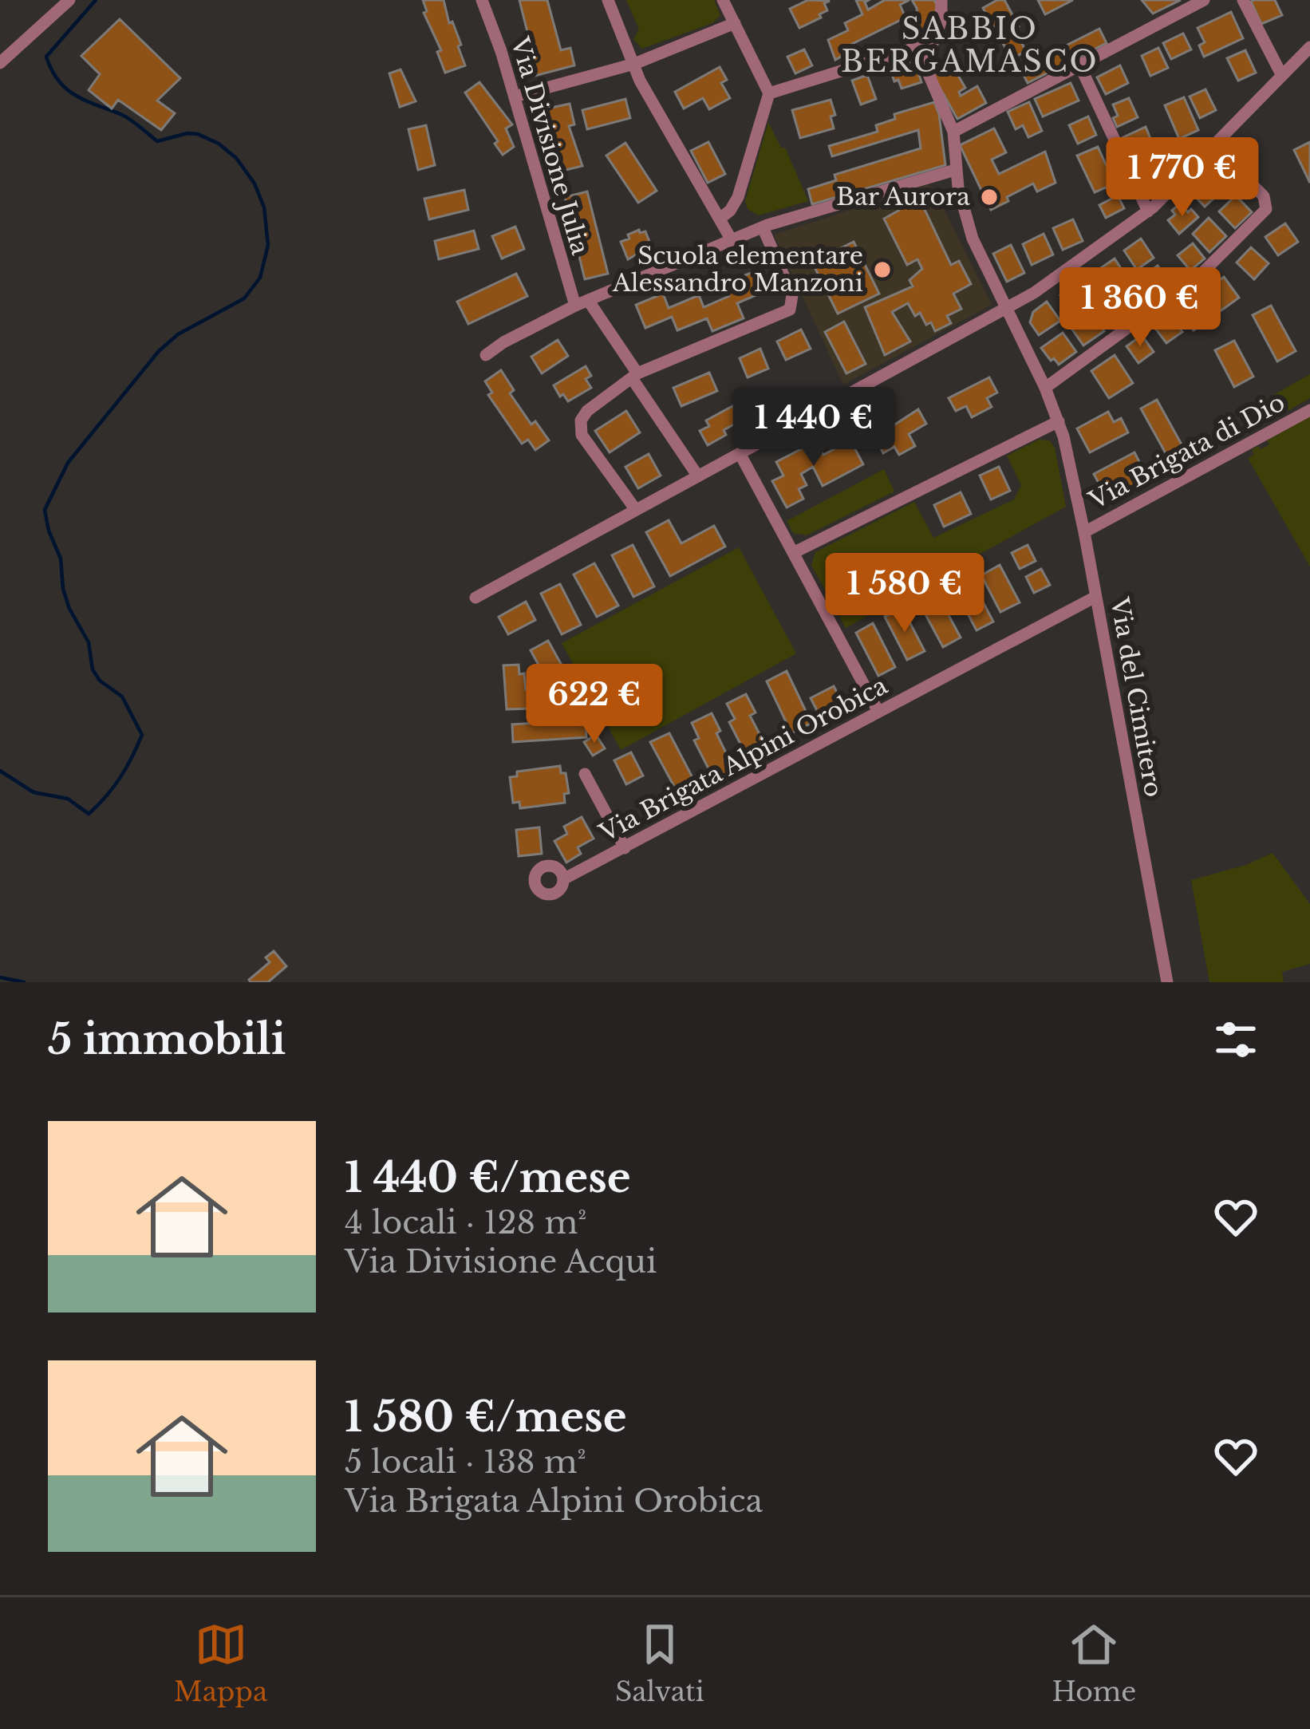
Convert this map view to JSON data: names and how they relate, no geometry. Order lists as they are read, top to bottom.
{
  "streets": {
    "street": [
      "Via Divisione Julia",
      "Via Brigata di Dio",
      "Via del Cimitero",
      "Via Brigata Alpini Orobica"
    ]
  },
  "crossings": [
    ["Via Brigata di Dio", "Via del Cimitero"],
    ["Via del Cimitero", "Via Brigata Alpini Orobica"]
  ],
  "districts": ["SABBIO BERGAMASCO"],
  "places": ["Bar Aurora", "Scuola elementare Alessandro Manzoni"],
  "page": {
    "price": [
      "1 770 €",
      "1 360 €",
      "1 440 €",
      "1 580 €",
      "622 €"
    ],
    "heading": "5 immobili",
    "list": [
      {
        "name": "1 440 €/mese",
        "note": "4 locali · 128 m² · Via Divisione Acqui"
      },
      {
        "name": "1 580 €/mese",
        "note": "5 locali · 138 m² · Via Brigata Alpini Orobica"
      }
    ],
    "tabs": ["Mappa", "Salvati", "Home"]
  }
}
